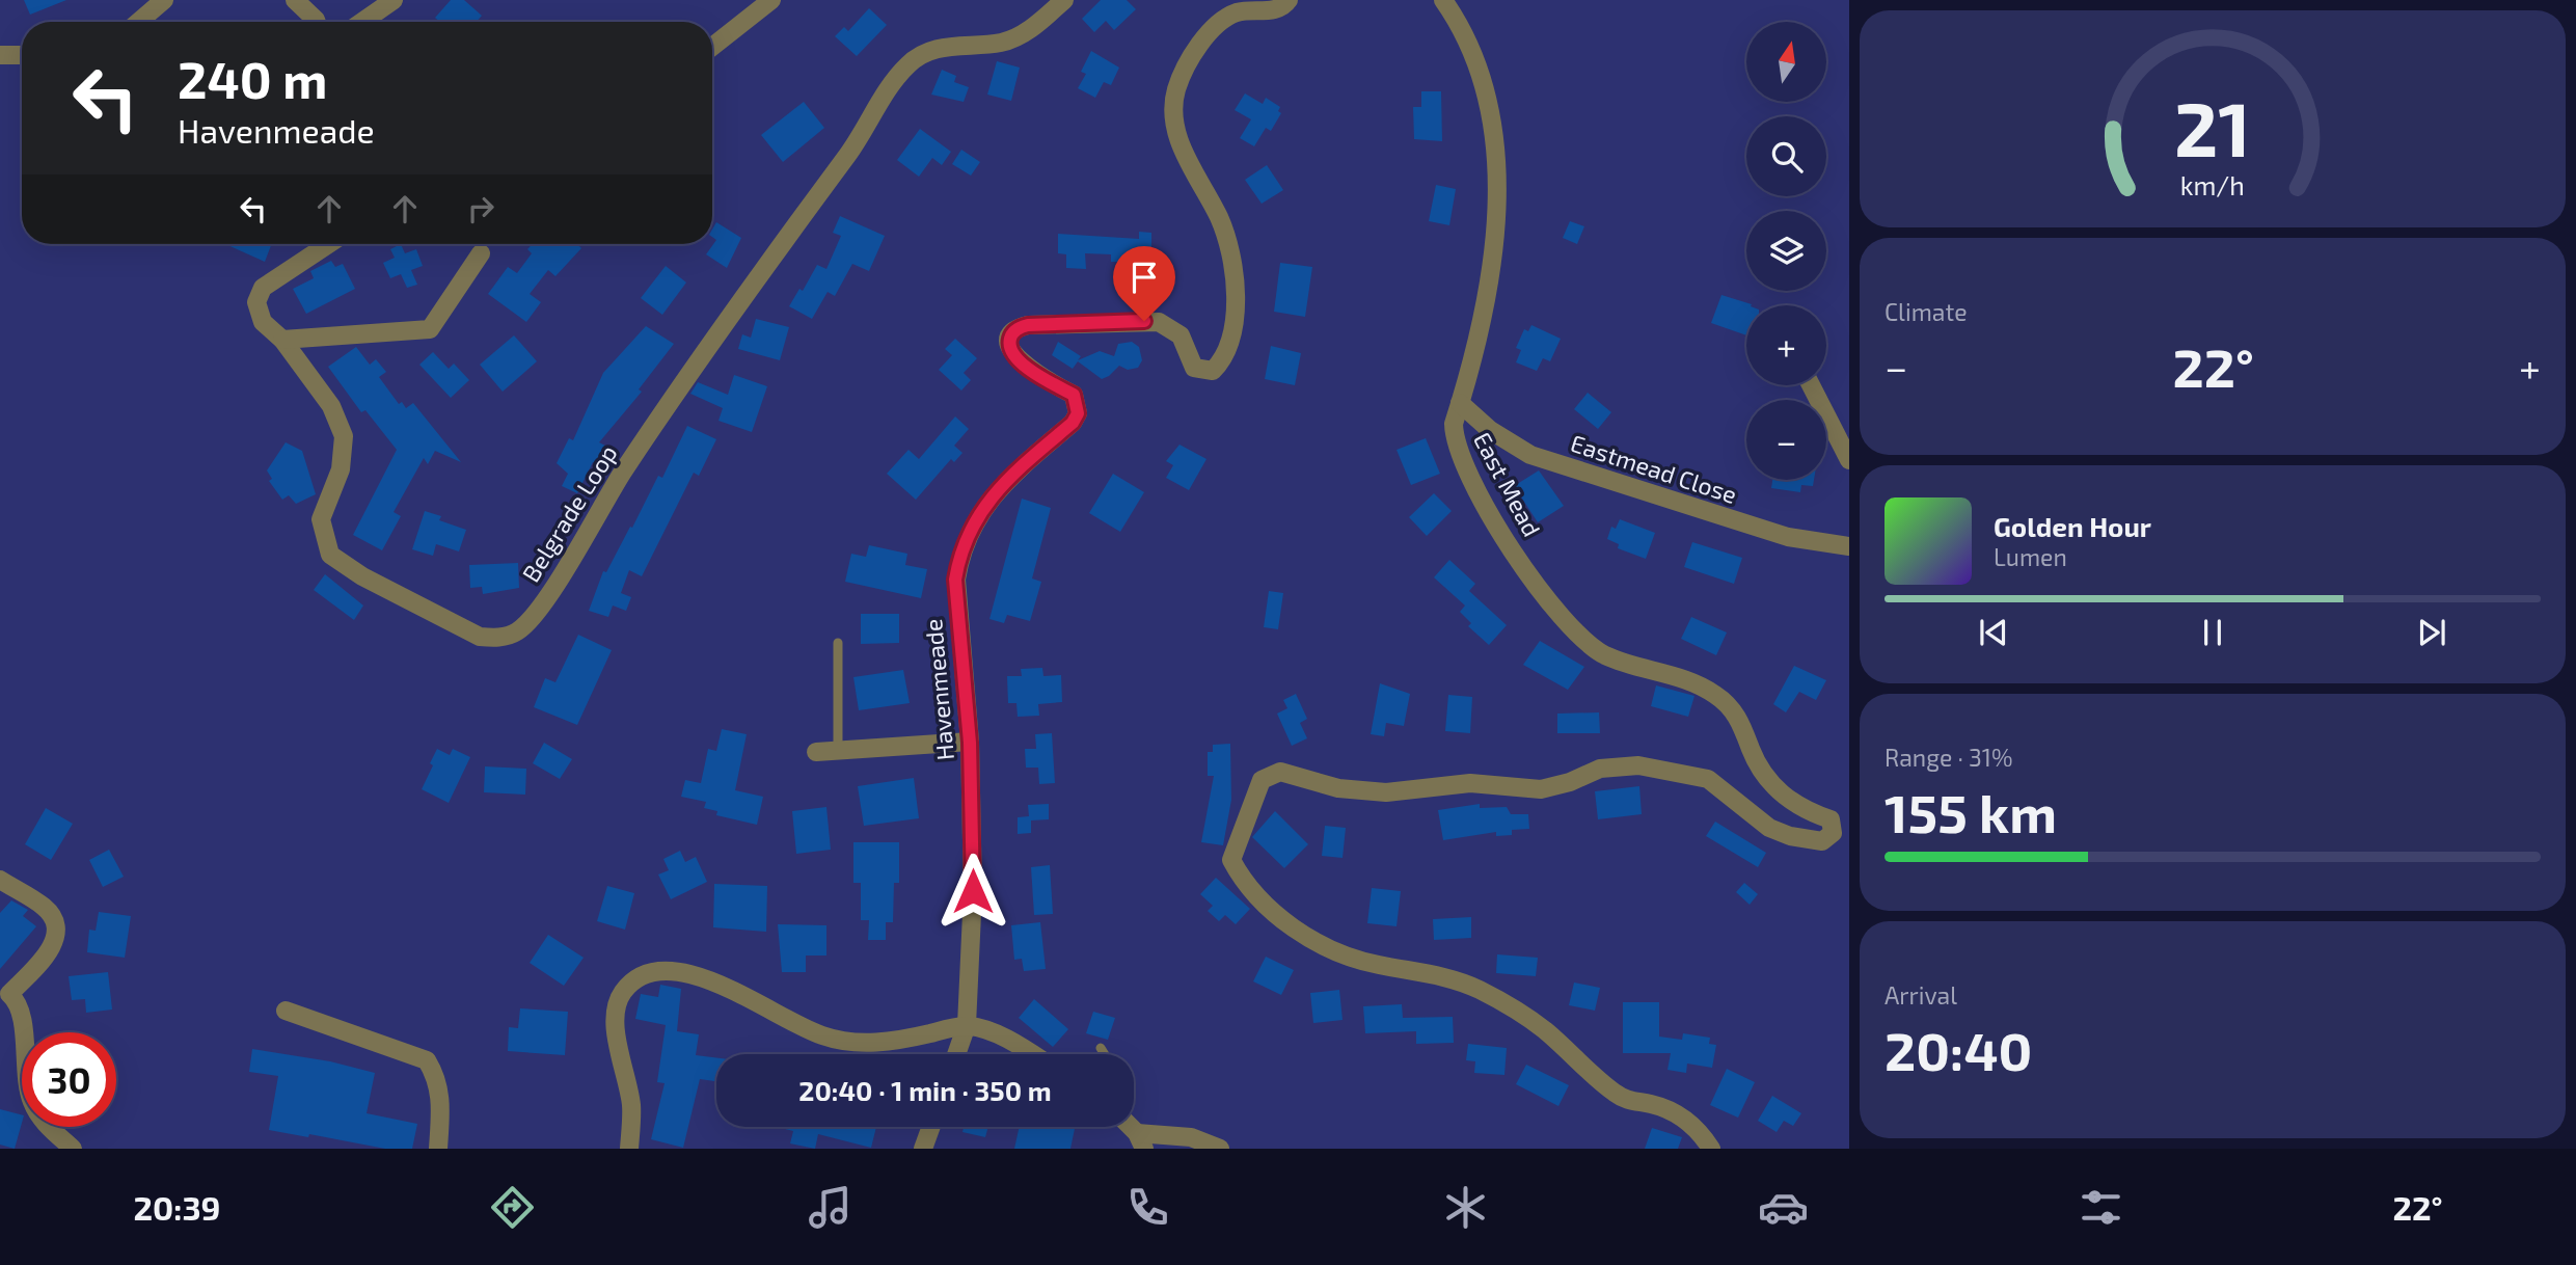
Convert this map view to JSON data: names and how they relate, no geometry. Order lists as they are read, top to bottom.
{
  "streets": {
    "street": [
      "Eastmead Close",
      "East Mead",
      "Belgrade Loop",
      "Havenmeade"
    ]
  },
  "crossings": [
    ["Eastmead Close", "East Mead"]
  ],
  "north": "top",
  "page": {
    "map_buttons": ["+", "−"],
    "turn": ["240 m", "Havenmeade"],
    "tile": [
      "Climate",
      ["Range · 31%", "155 km"],
      ["Arrival", "20:40"]
    ],
    "heat": ["−", "22°", "+"],
    "song": ["Golden Hour", "Lumen"],
    "limit": "30",
    "trip": "20:40 · 1 min · 350 m",
    "tabs": ["20:39", "22°"],
    "gauge": ["21", "km/h"]
  }
}
